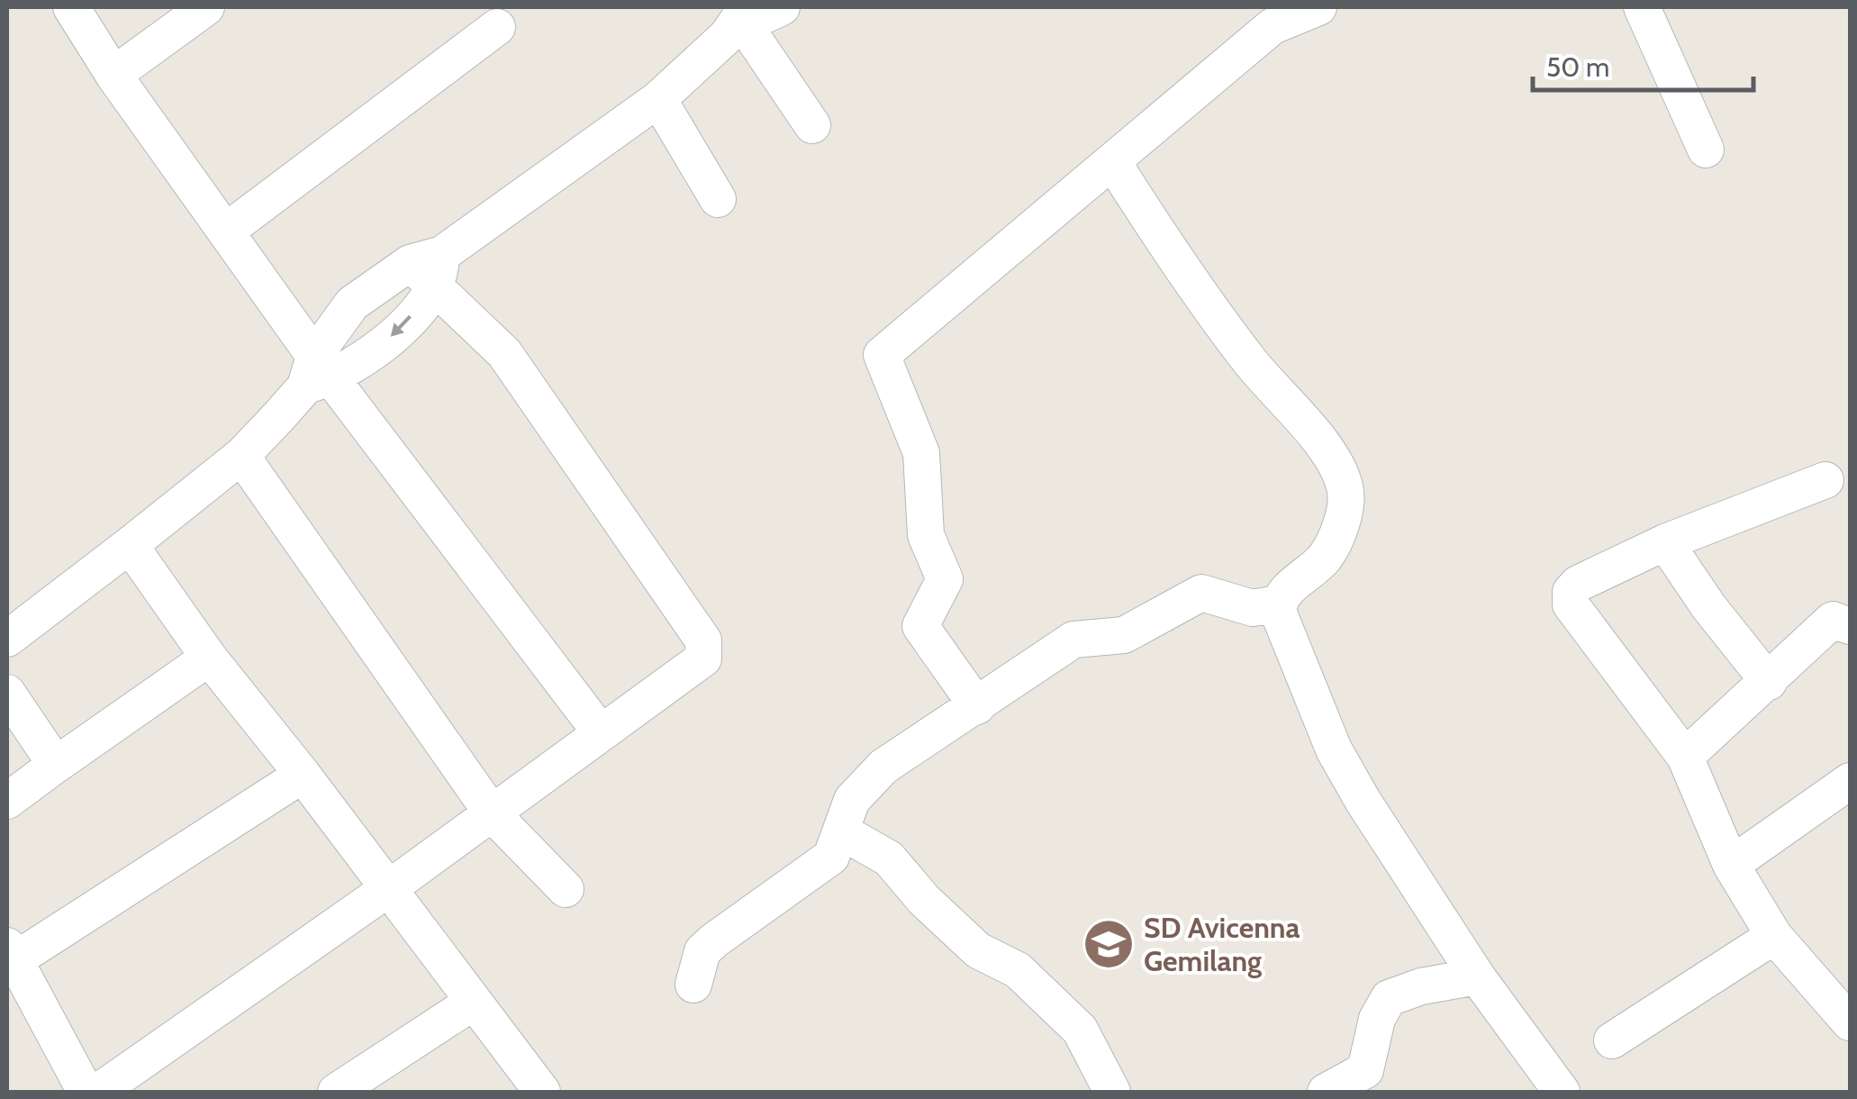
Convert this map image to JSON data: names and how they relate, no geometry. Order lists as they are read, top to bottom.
{
  "places": {
    "school or university": ["SD Avicenna Gemilang"]
  },
  "scale_bar": "50 m"
}
